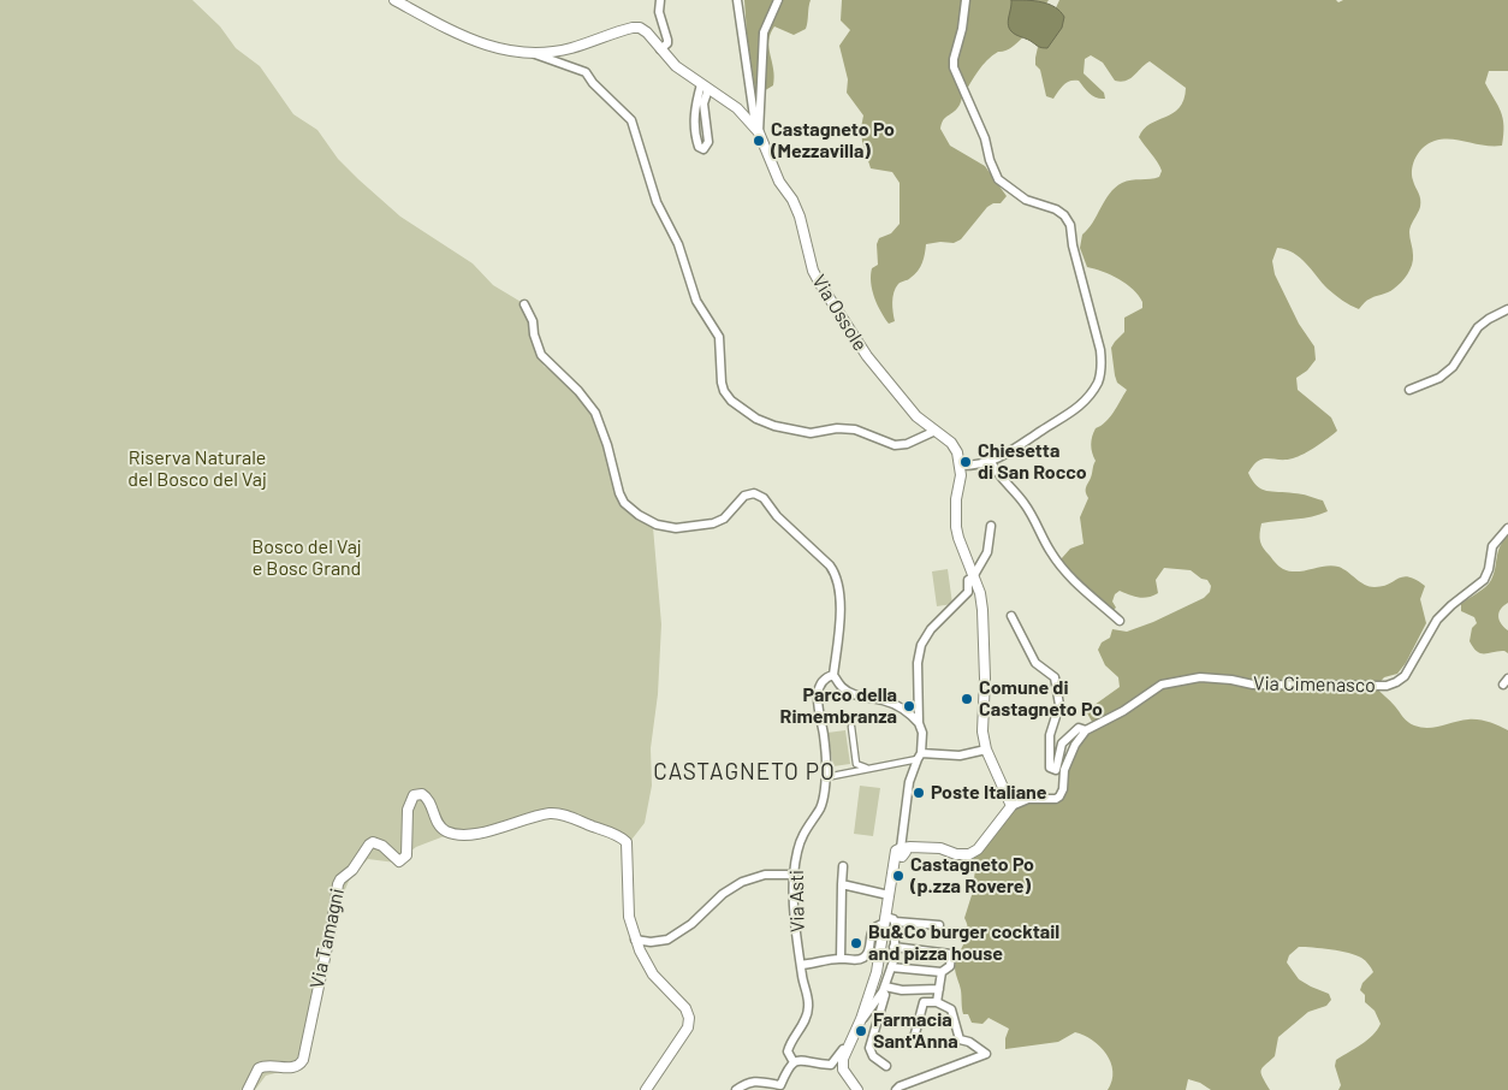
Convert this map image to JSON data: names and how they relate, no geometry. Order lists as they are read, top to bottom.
{
  "streets": {
    "street": [
      "Via Ossole",
      "Via Cimenasco",
      "Via Asti",
      "Via Tamagni"
    ]
  },
  "districts": ["CASTAGNETO PO"],
  "parks": ["Riserva Naturale del Bosco del Vaj", "Bosco del Vaj e Bosc Grand"],
  "places": [
    "Castagneto Po (Mezzavilla)",
    "Chiesetta di San Rocco",
    "Comune di Castagneto Po",
    "Parco della Rimembranza",
    "Poste Italiane",
    "Castagneto Po (p.zza Rovere)",
    "Bu&Co burger cocktail and pizza house",
    "Farmacia Sant'Anna"
  ]
}
